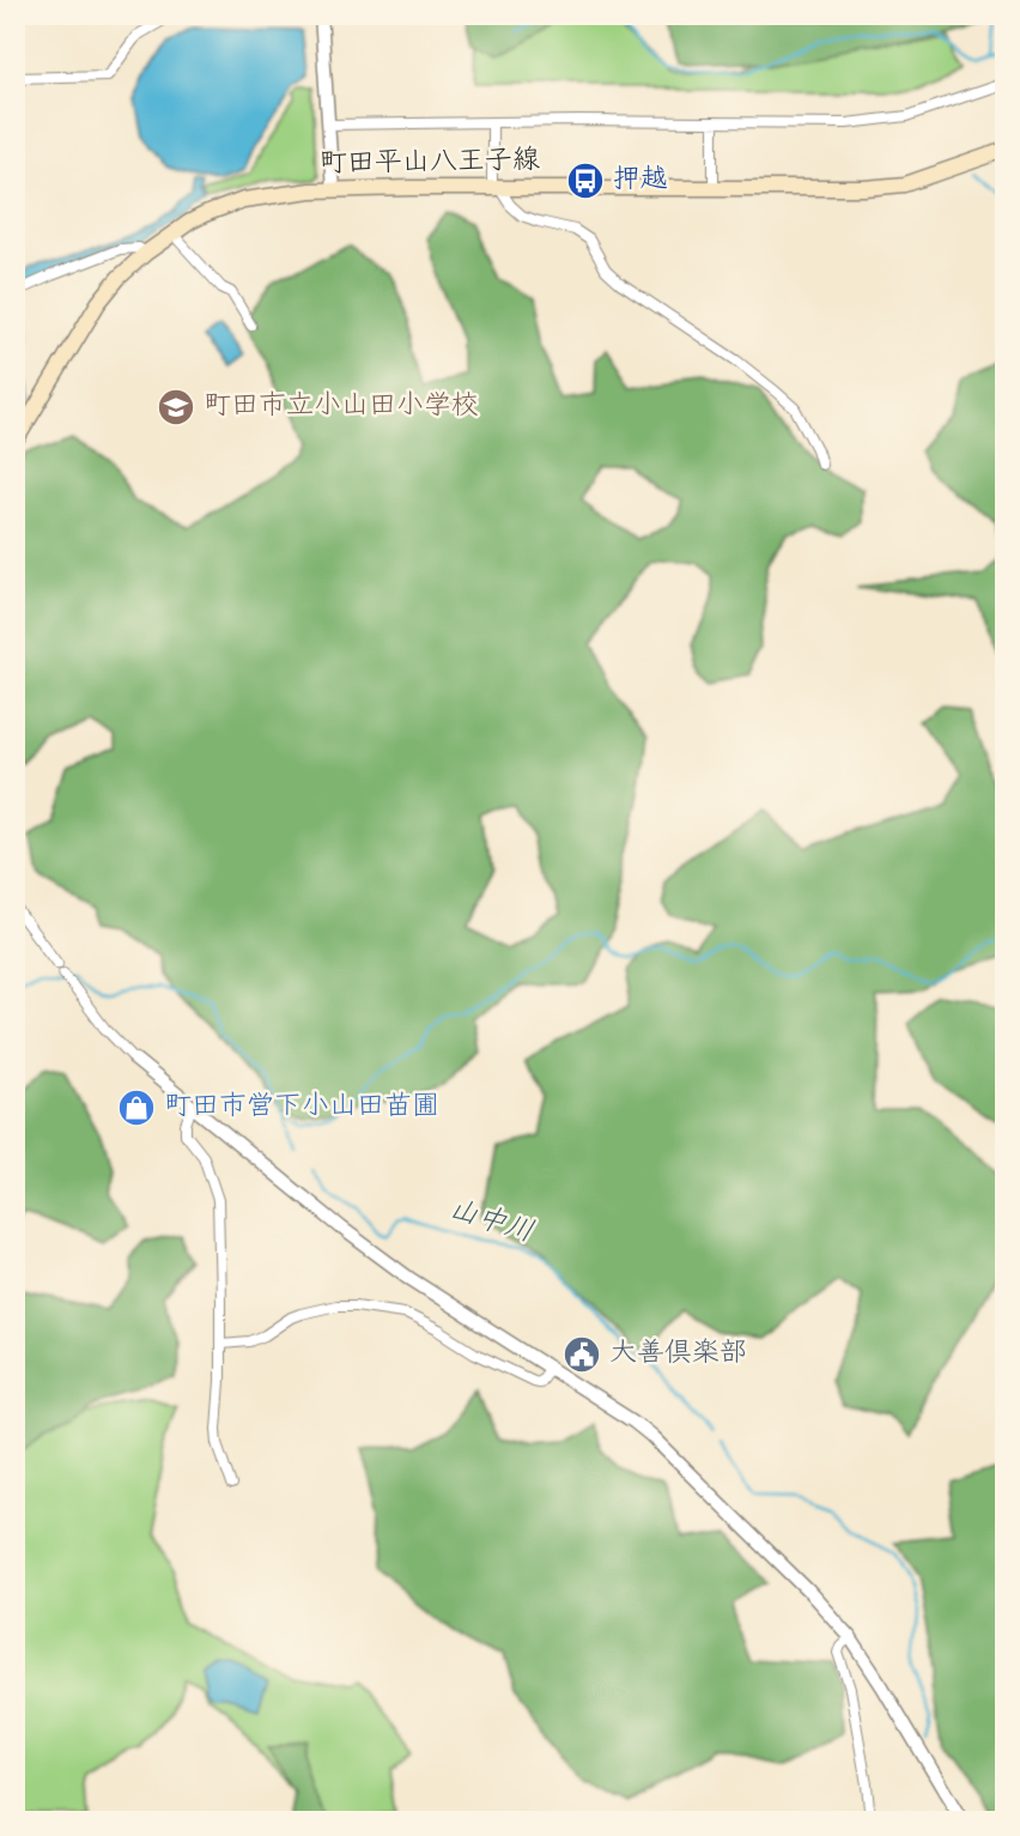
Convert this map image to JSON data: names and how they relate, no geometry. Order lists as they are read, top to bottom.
{
  "streets": {
    "main road": ["町田平山八王子線"]
  },
  "water": ["山中川"],
  "places": {
    "bus stop": ["押越"],
    "school or university": ["町田市立小山田小学校"],
    "shop": ["町田市営下小山田苗圃"],
    "public building": ["大善倶楽部"]
  }
}
